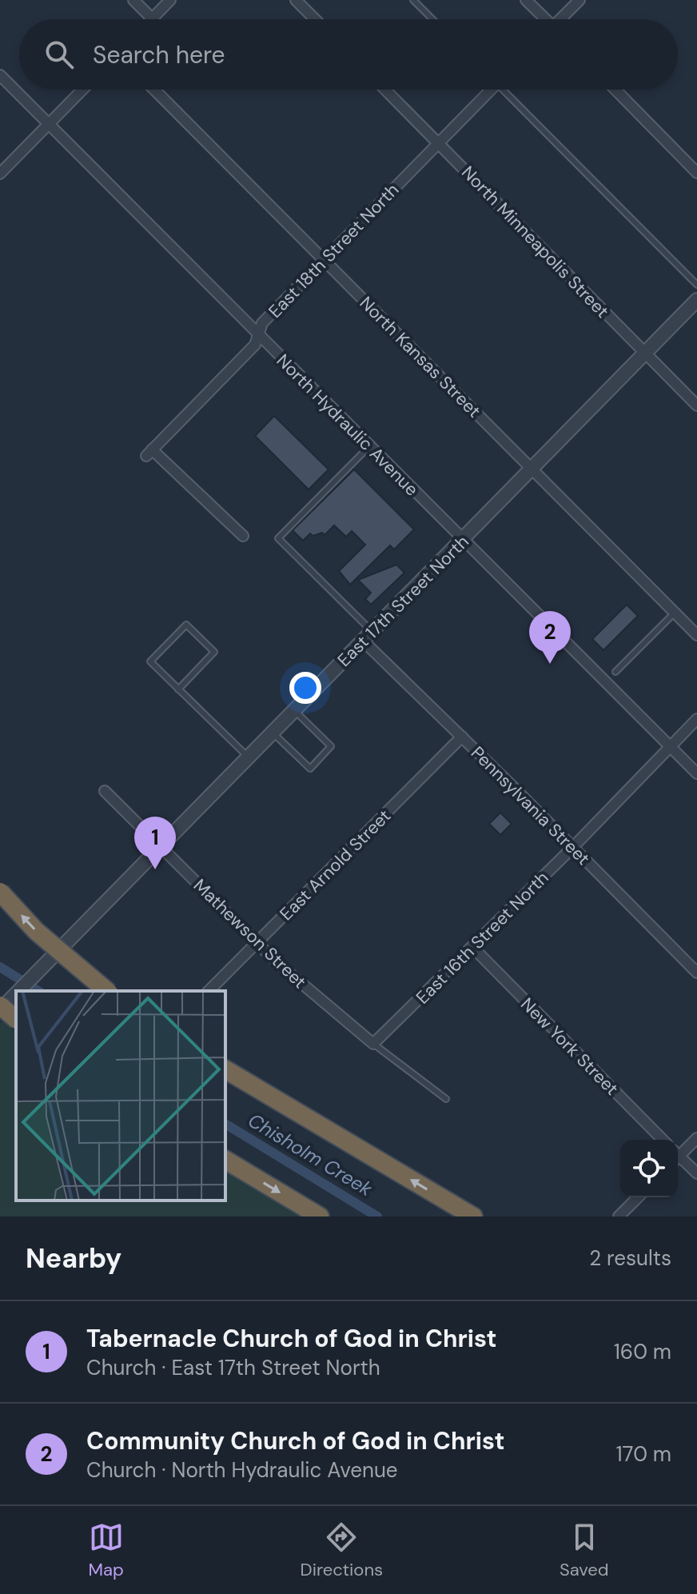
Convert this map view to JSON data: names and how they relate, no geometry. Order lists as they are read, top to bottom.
{
  "streets": {
    "street": [
      "North Minneapolis Street",
      "East 18th Street North",
      "North Kansas Street",
      "North Hydraulic Avenue",
      "East 17th Street North",
      "Pennsylvania Street",
      "East Arnold Street",
      "Mathewson Street",
      "East 16th Street North",
      "New York Street"
    ]
  },
  "crossings": [
    ["North Minneapolis Street", "East 18th Street North"],
    ["North Minneapolis Street", "East 17th Street North"],
    ["East 18th Street North", "North Kansas Street"],
    ["East 18th Street North", "North Hydraulic Avenue"],
    ["North Kansas Street", "East 17th Street North"],
    ["North Hydraulic Avenue", "East 17th Street North"],
    ["North Hydraulic Avenue", "East 16th Street North"],
    ["East 17th Street North", "Pennsylvania Street"],
    ["East 17th Street North", "Mathewson Street"],
    ["Pennsylvania Street", "East Arnold Street"],
    ["Pennsylvania Street", "East 16th Street North"],
    ["East Arnold Street", "Mathewson Street"],
    ["Mathewson Street", "East 16th Street North"],
    ["East 16th Street North", "New York Street"]
  ],
  "water": ["Chisholm Creek"],
  "page": {
    "search": "Search here",
    "pins": ["2", "1"],
    "heading": ["Nearby", "2 results"],
    "list": [
      {
        "mark": "1",
        "name": "Tabernacle Church of God in Christ",
        "note": "Church · East 17th Street North",
        "value": "160 m"
      },
      {
        "mark": "2",
        "name": "Community Church of God in Christ",
        "note": "Church · North Hydraulic Avenue",
        "value": "170 m"
      }
    ],
    "nav": ["Map", "Directions", "Saved"]
  }
}
